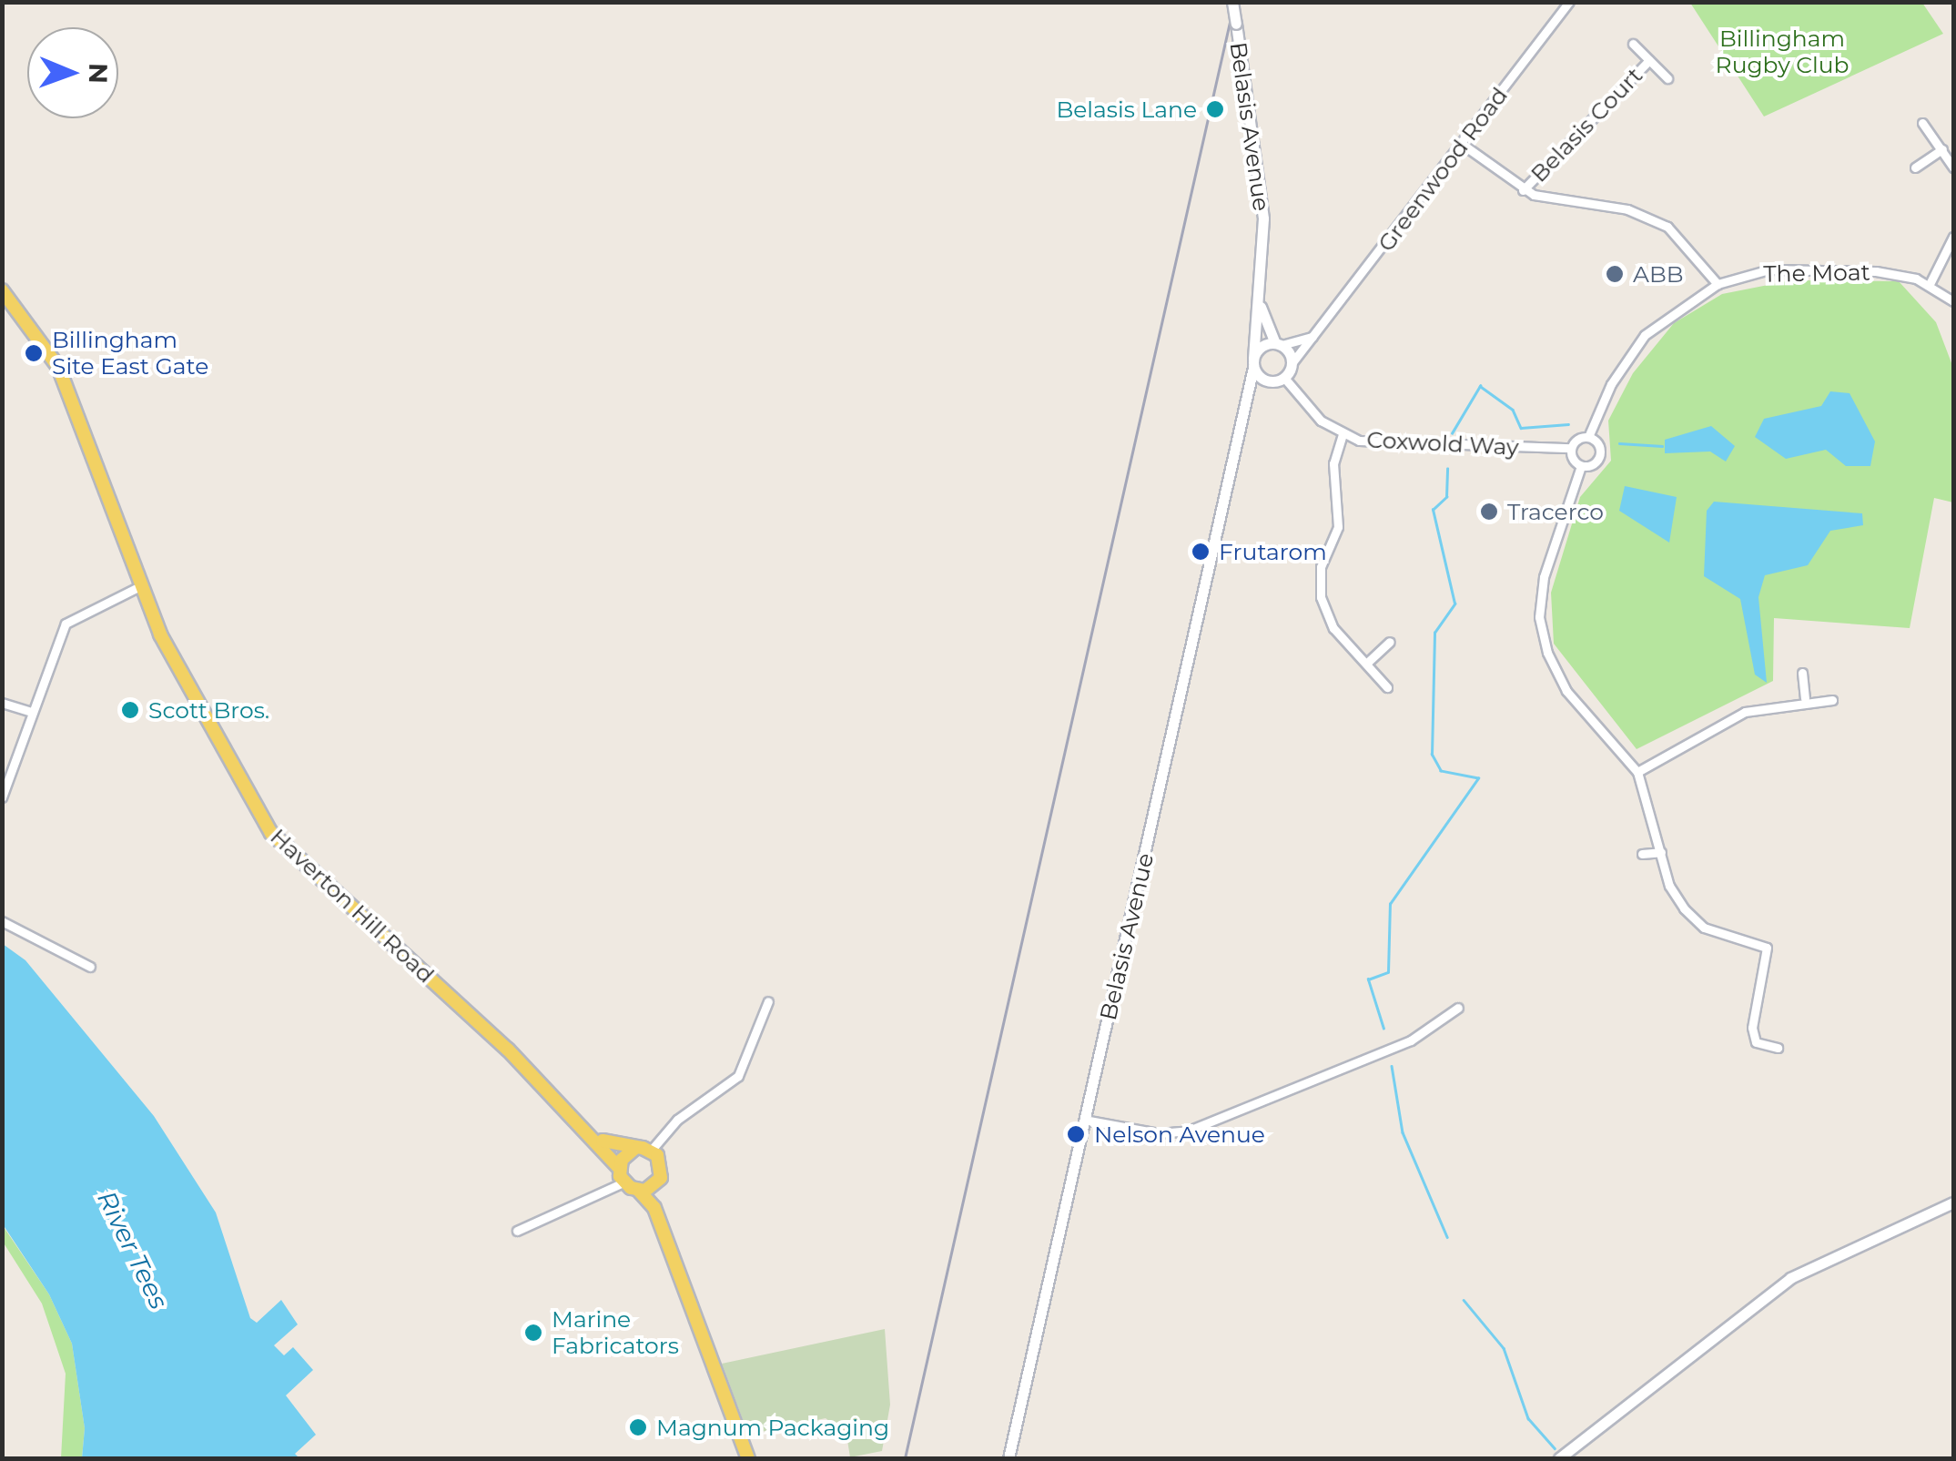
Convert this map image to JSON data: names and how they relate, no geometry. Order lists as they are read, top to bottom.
{
  "streets": {
    "main road": ["Belasis Avenue", "Haverton Hill Road"],
    "street": [
      "Belasis Court",
      "Greenwood Road",
      "The Moat",
      "Coxwold Way"
    ]
  },
  "crossings": [
    ["Belasis Avenue", "Greenwood Road"]
  ],
  "water": ["River Tees"],
  "parks": ["Billingham Rugby Club"],
  "places": [
    "Belasis Lane",
    "ABB",
    "Billingham Site East Gate",
    "Tracerco",
    "Frutarom",
    "Scott Bros.",
    "Nelson Avenue",
    "Marine Fabricators",
    "Magnum Packaging"
  ],
  "north": "right"
}
